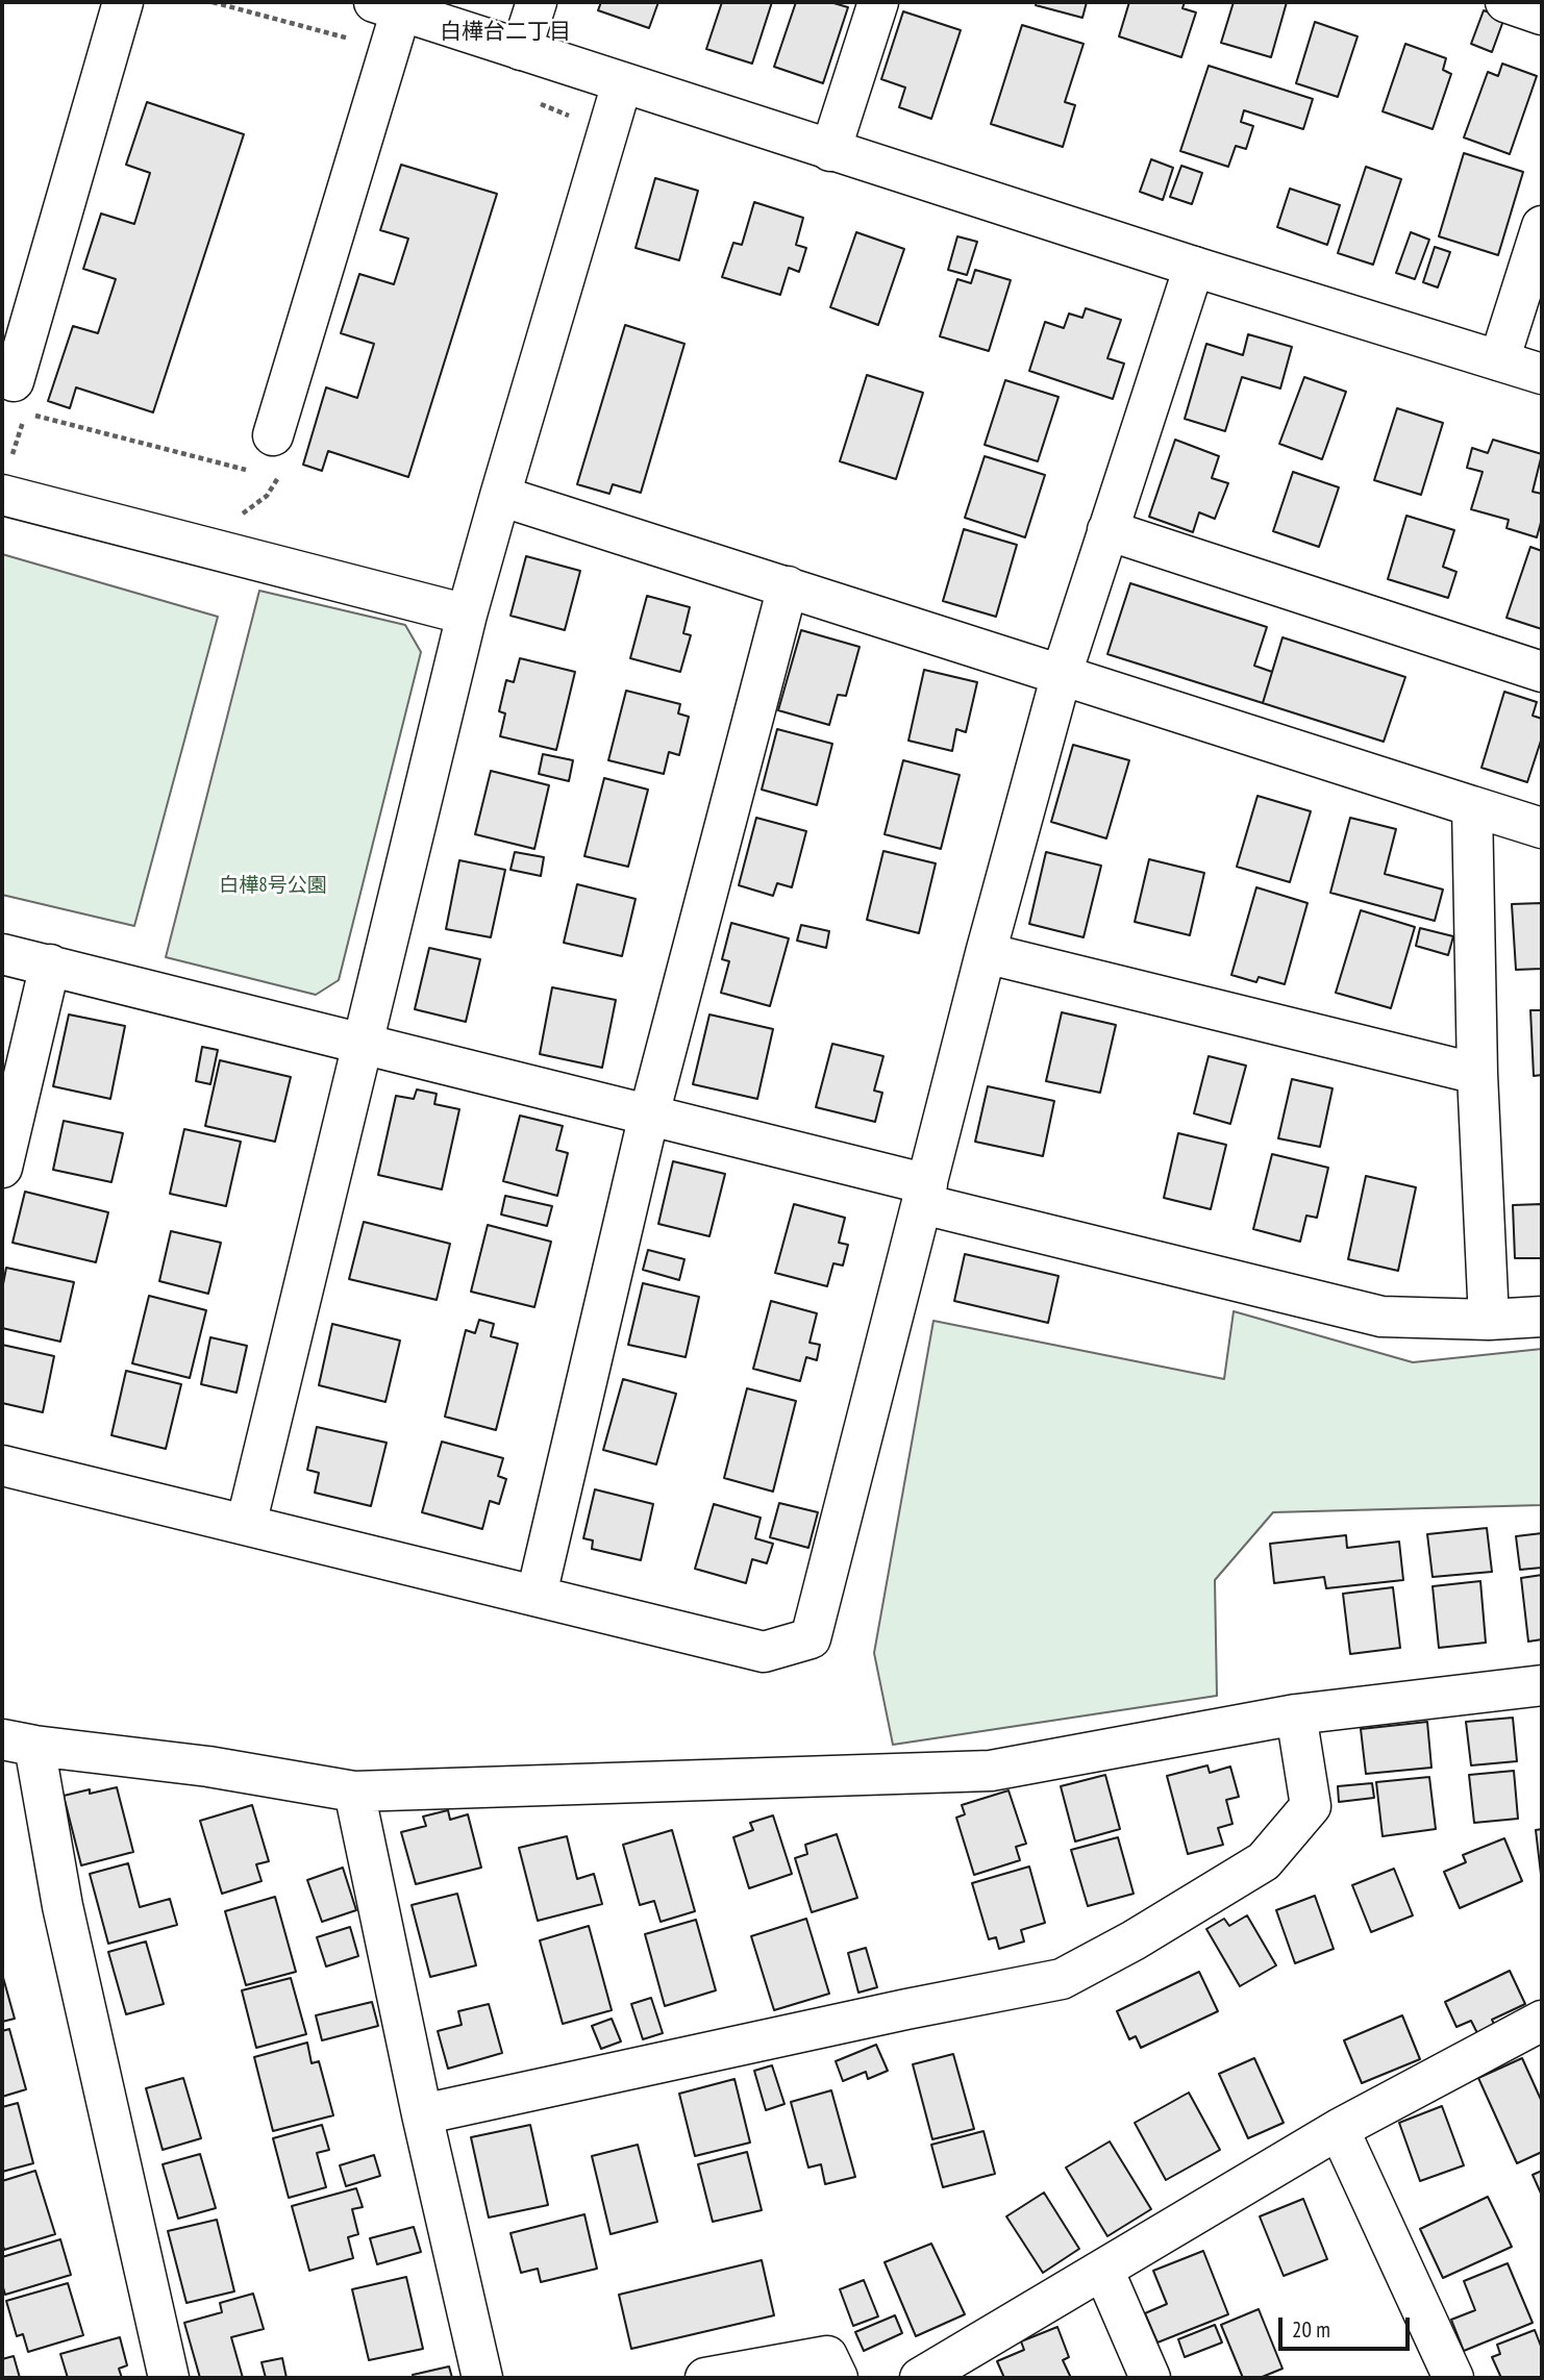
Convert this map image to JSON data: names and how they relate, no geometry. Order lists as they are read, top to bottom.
{
  "districts": ["白樺台二丁目"],
  "parks": ["白樺8号公園"],
  "scale_bar": "20 m"
}
